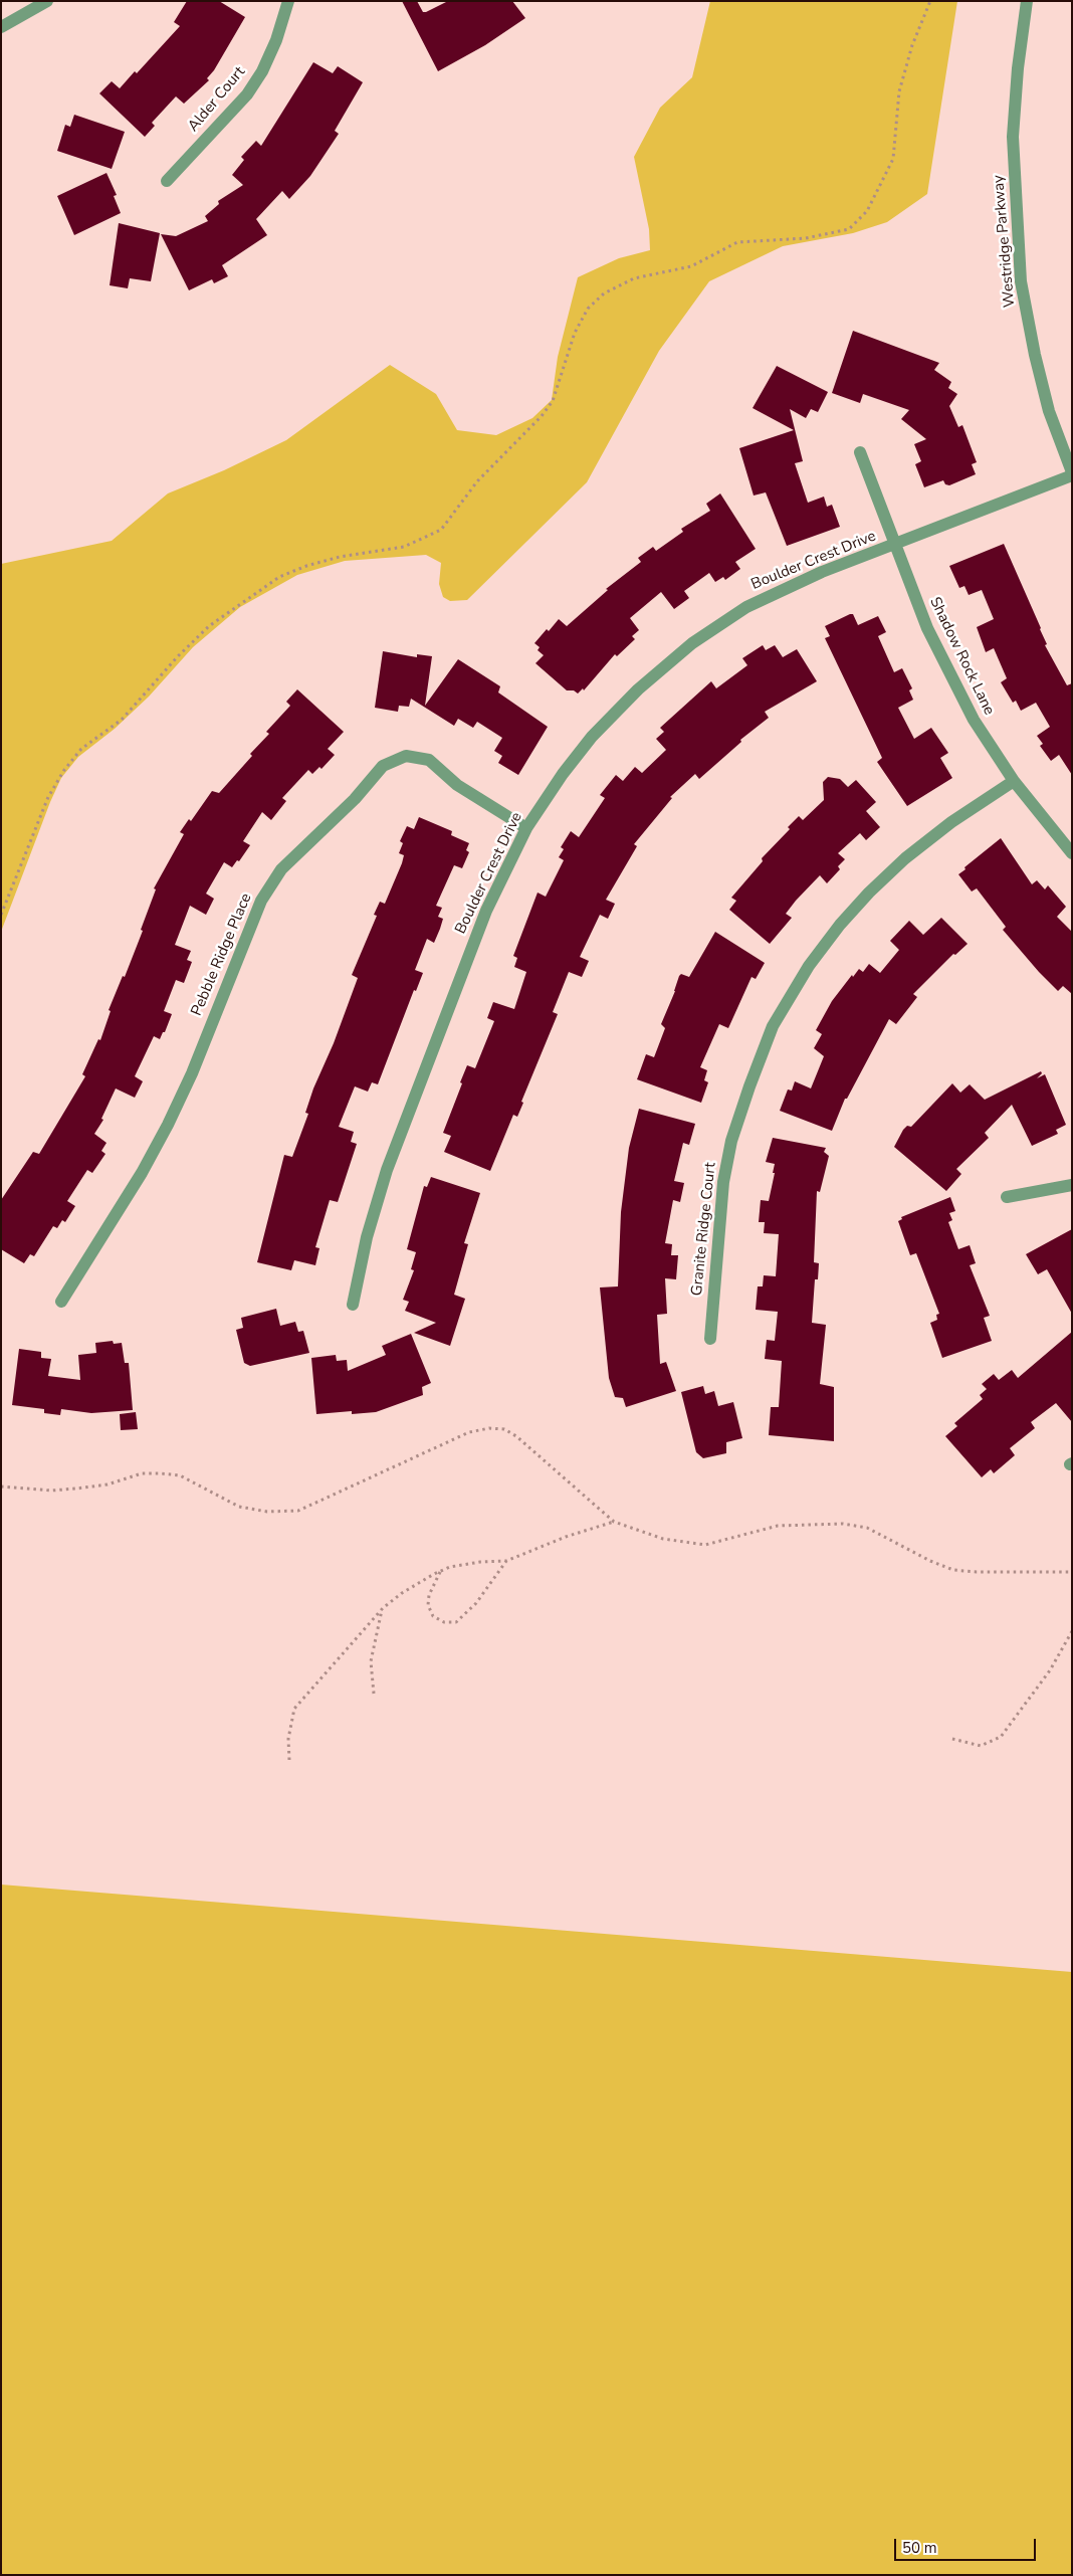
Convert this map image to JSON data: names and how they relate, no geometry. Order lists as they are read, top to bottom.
{
  "streets": {
    "street": [
      "Alder Court",
      "Westridge Parkway",
      "Boulder Crest Drive",
      "Shadow Rock Lane",
      "Pebble Ridge Place",
      "Granite Ridge Court"
    ]
  },
  "crossings": [
    ["Westridge Parkway", "Boulder Crest Drive"],
    ["Boulder Crest Drive", "Shadow Rock Lane"],
    ["Boulder Crest Drive", "Pebble Ridge Place"],
    ["Shadow Rock Lane", "Granite Ridge Court"]
  ],
  "scale_bar": "50 m"
}
